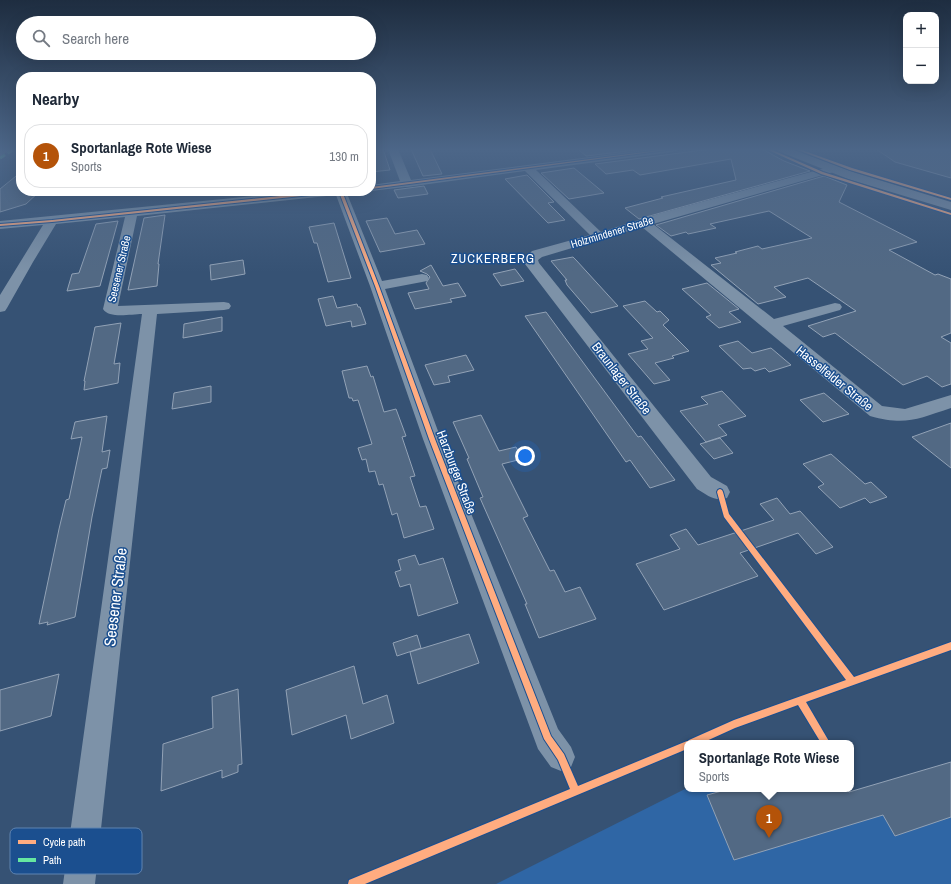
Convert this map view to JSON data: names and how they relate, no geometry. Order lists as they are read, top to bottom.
{
  "streets": {
    "street": [
      "Holzmindener Straße",
      "Seesener Straße",
      "Braunlager Straße",
      "Hasselfelder Straße",
      "Harzburger Straße"
    ]
  },
  "crossings": [
    ["Holzmindener Straße", "Braunlager Straße"],
    ["Holzmindener Straße", "Hasselfelder Straße"]
  ],
  "districts": ["ZUCKERBERG"],
  "legend": ["Cycle path", "Path"],
  "page": {
    "map_buttons": ["+", "−"],
    "search": "Search here",
    "heading": "Nearby",
    "list": [
      {
        "mark": "1",
        "name": "Sportanlage Rote Wiese",
        "note": "Sports",
        "value": "130 m"
      }
    ],
    "popup": ["Sportanlage Rote Wiese", "Sports"],
    "pins": "1"
  }
}
